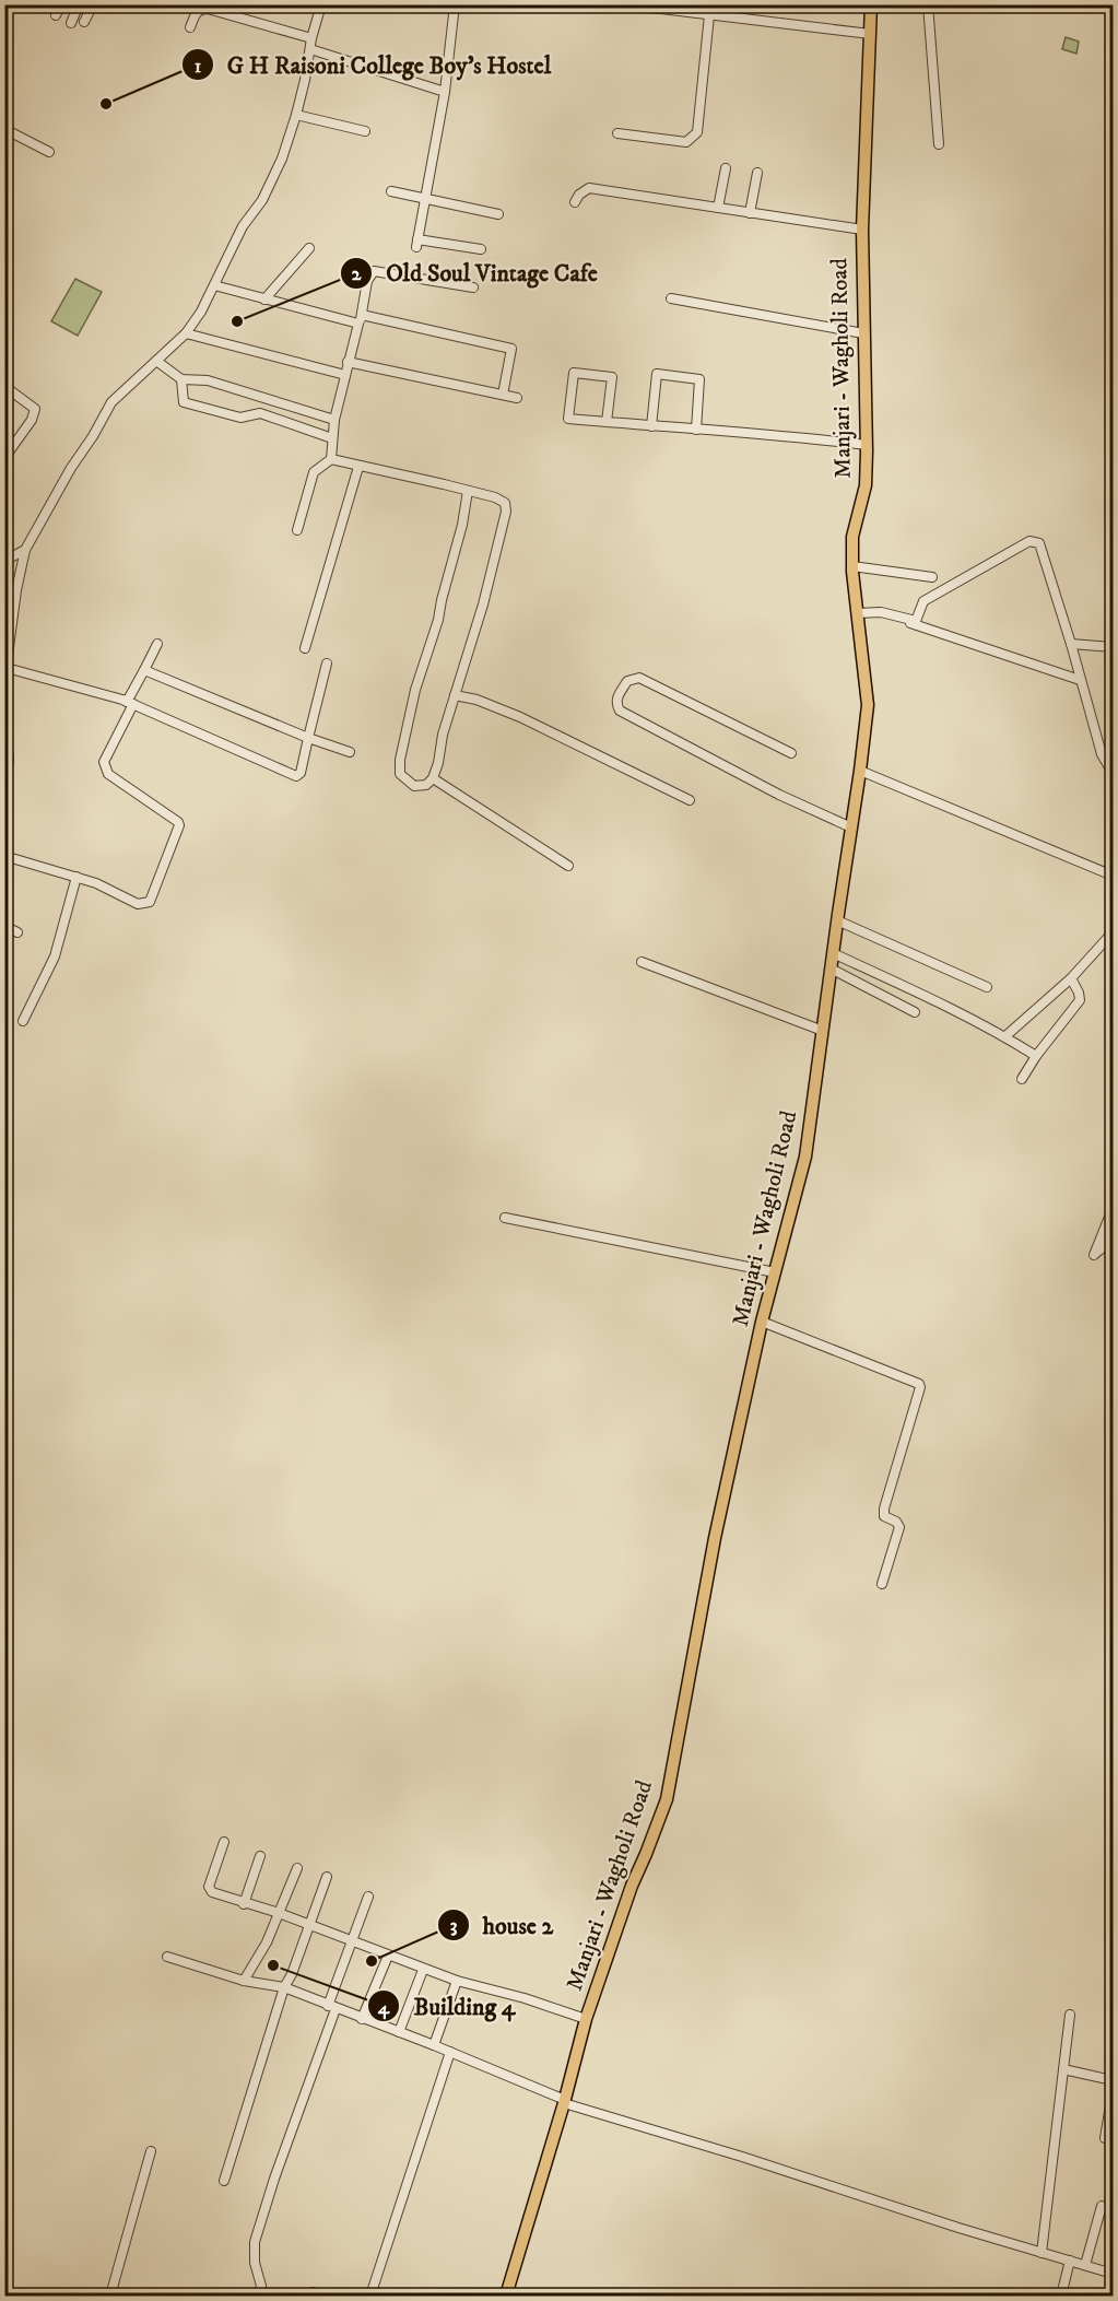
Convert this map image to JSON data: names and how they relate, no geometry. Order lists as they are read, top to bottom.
{
  "streets": {
    "main road": ["Manjari - Wagholi Road"]
  },
  "places": [
    "G H Raisoni College Boy's Hostel",
    "Old Soul Vintage Cafe",
    "house 2",
    "Building 4"
  ]
}
